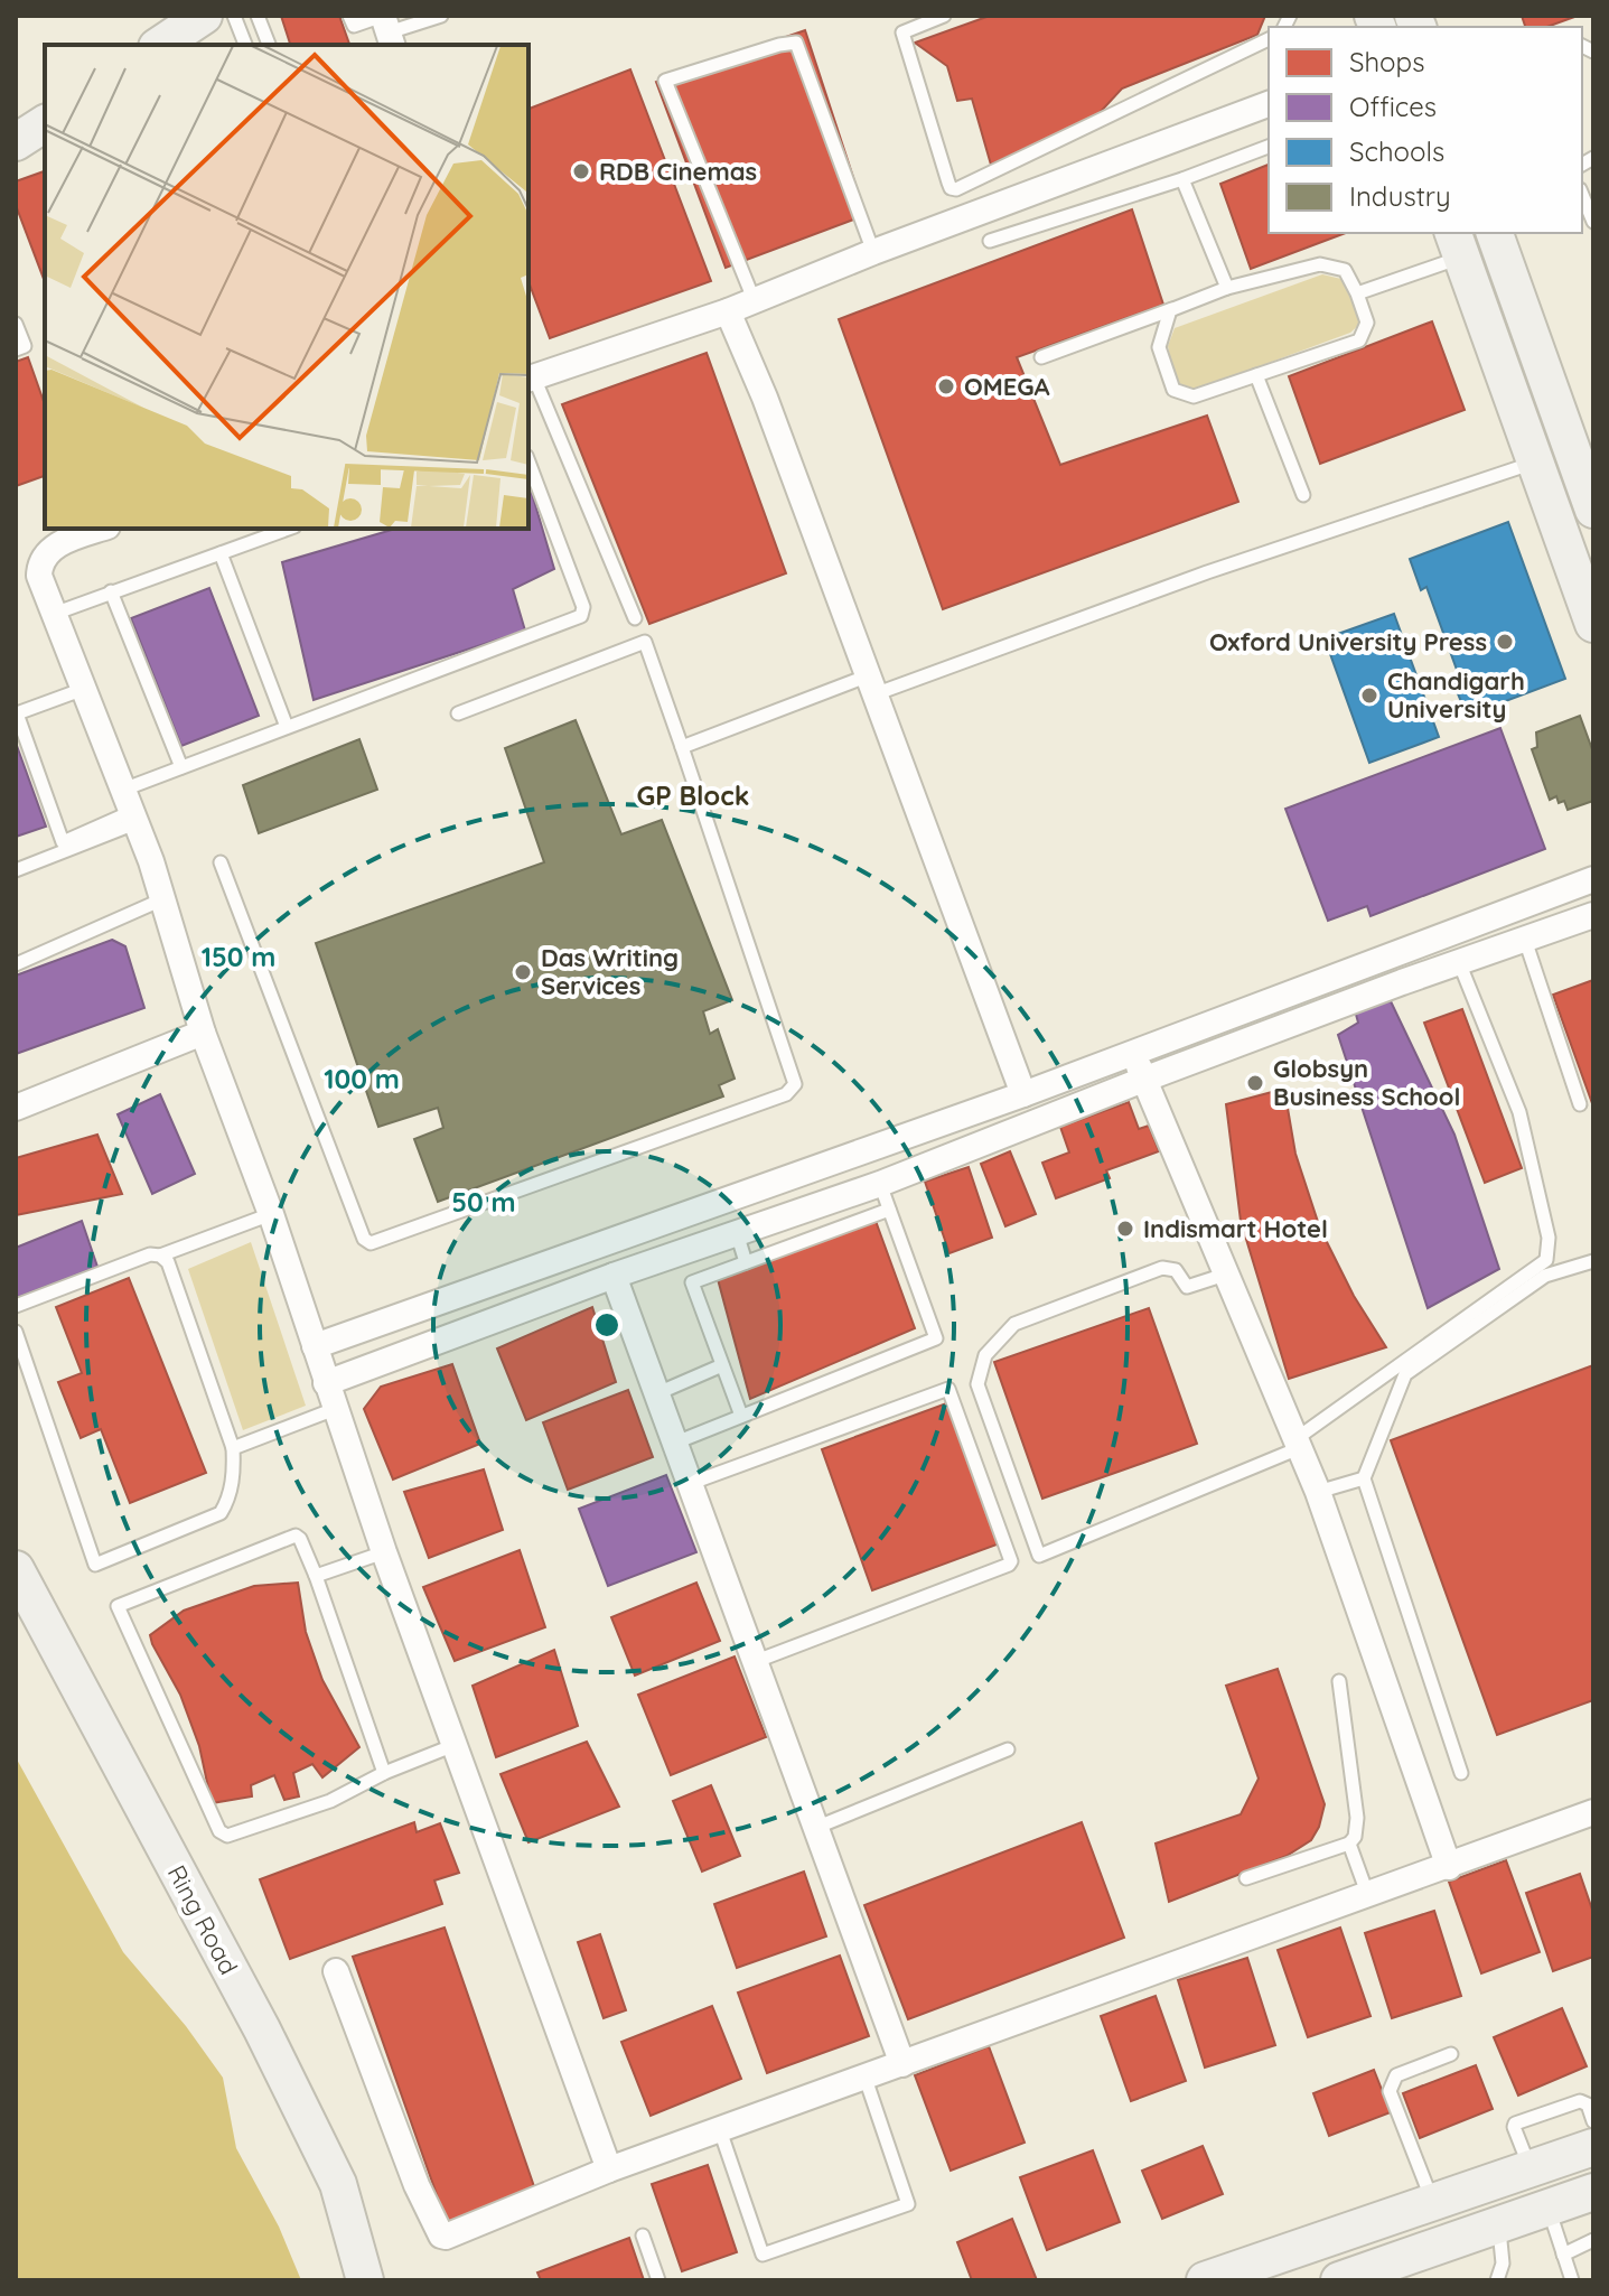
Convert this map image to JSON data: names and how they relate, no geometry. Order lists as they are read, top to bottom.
{
  "streets": {
    "street": ["Ring Road"]
  },
  "districts": ["GP Block"],
  "places": [
    "RDB Cinemas",
    "OMEGA",
    "Oxford University Press",
    "Chandigarh University",
    "Das Writing Services",
    "Globsyn Business School",
    "Indismart Hotel"
  ],
  "legend": [
    "Shops",
    "Offices",
    "Schools",
    "Industry"
  ],
  "rings": ["150 m", "100 m", "50 m"]
}
